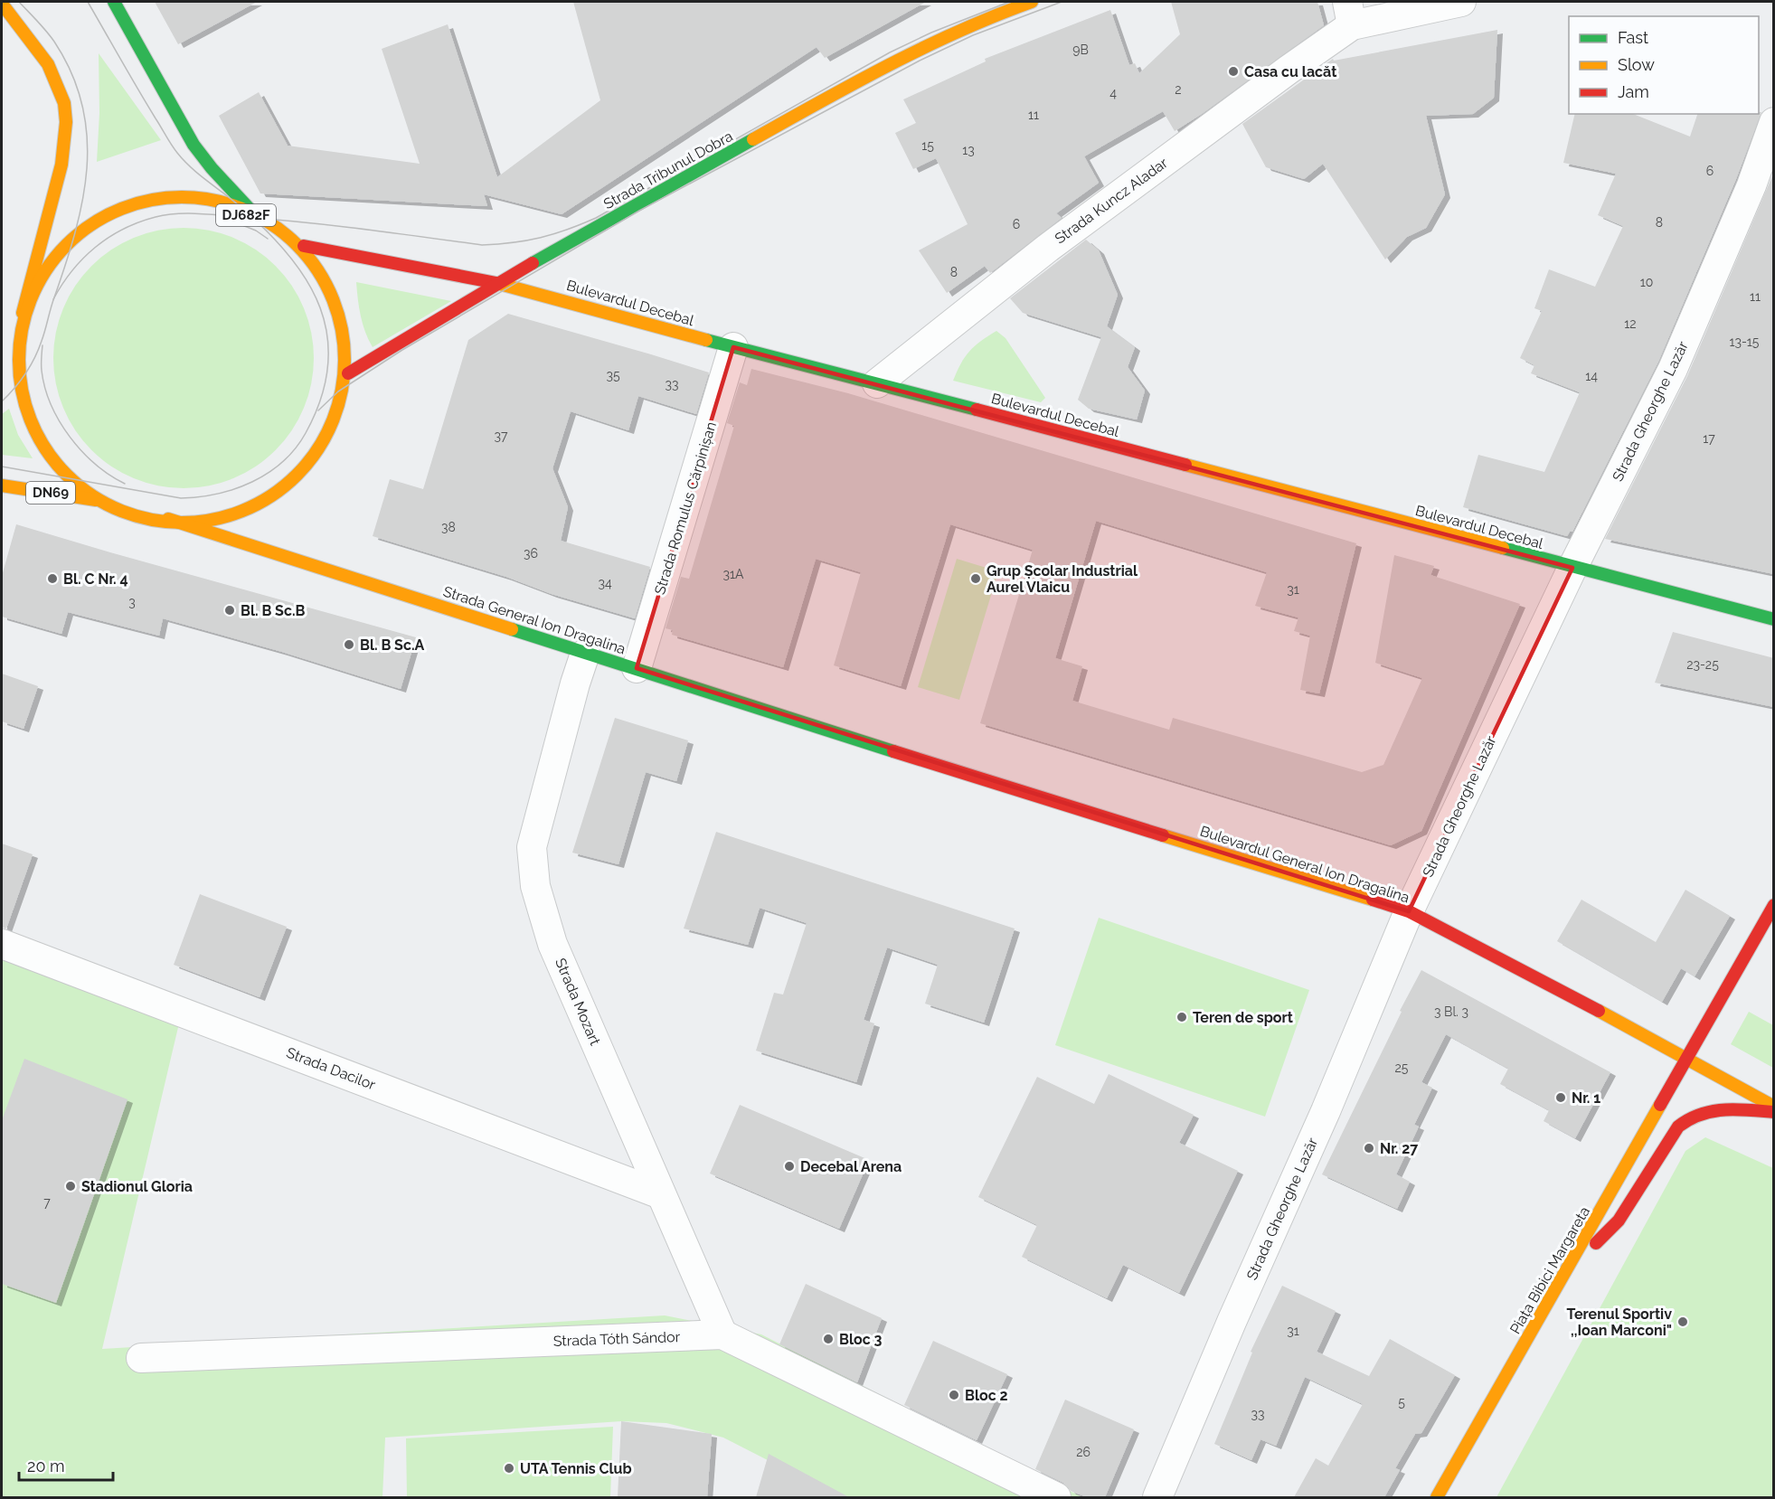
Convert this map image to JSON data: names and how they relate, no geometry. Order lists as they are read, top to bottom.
{
  "streets": {
    "main road": [
      "Strada Tribunul Dobra",
      "DJ682F",
      "Bulevardul Decebal",
      "DN69",
      "Strada General Ion Dragalina",
      "Bulevardul General Ion Dragalina",
      "Piața Bibici Margareta"
    ],
    "street": [
      "Strada Kuncz Aladar",
      "Strada Gheorghe Lazăr",
      "Strada Romulus Cărpinișan",
      "Strada Mozart",
      "Strada Dacilor",
      "Strada Tóth Sándor"
    ]
  },
  "crossings": [
    ["Strada Tribunul Dobra", "Bulevardul Decebal"],
    ["Strada Kuncz Aladar", "Bulevardul Decebal"],
    ["DJ682F", "DN69"],
    ["DJ682F", "Strada General Ion Dragalina"],
    ["Bulevardul Decebal", "Strada Gheorghe Lazăr"],
    ["Bulevardul Decebal", "Strada Romulus Cărpinișan"],
    ["Strada Gheorghe Lazăr", "Bulevardul General Ion Dragalina"],
    ["Strada Romulus Cărpinișan", "Strada General Ion Dragalina"],
    ["Strada General Ion Dragalina", "Bulevardul General Ion Dragalina"],
    ["Strada General Ion Dragalina", "Strada Mozart"],
    ["Bulevardul General Ion Dragalina", "Piața Bibici Margareta"],
    ["Strada Mozart", "Strada Dacilor"],
    ["Strada Mozart", "Strada Tóth Sándor"]
  ],
  "places": [
    "Casa cu lacăt",
    "Bl. C Nr. 4",
    "Grup Școlar Industrial Aurel Vlaicu",
    "Bl. B Sc.B",
    "Bl. B Sc.A",
    "Teren de sport",
    "Nr. 1",
    "Nr. 27",
    "Decebal Arena",
    "Stadionul Gloria",
    "Terenul Sportiv ,,Ioan Marconi\"",
    "Bloc 3",
    "Bloc 2",
    "UTA Tennis Club"
  ],
  "house_numbers": [
    "9B",
    "2",
    "4",
    "11",
    "15",
    "13",
    "6",
    "8",
    "6",
    "8",
    "10",
    "11",
    "12",
    "13-15",
    "35",
    "14",
    "33",
    "37",
    "17",
    "38",
    "36",
    "31A",
    "34",
    "31",
    "3",
    "23-25",
    "3 Bl. 3",
    "25",
    "7",
    "31",
    "5",
    "33",
    "26"
  ],
  "legend": ["Fast", "Slow", "Jam"],
  "scale_bar": "20 m"
}
